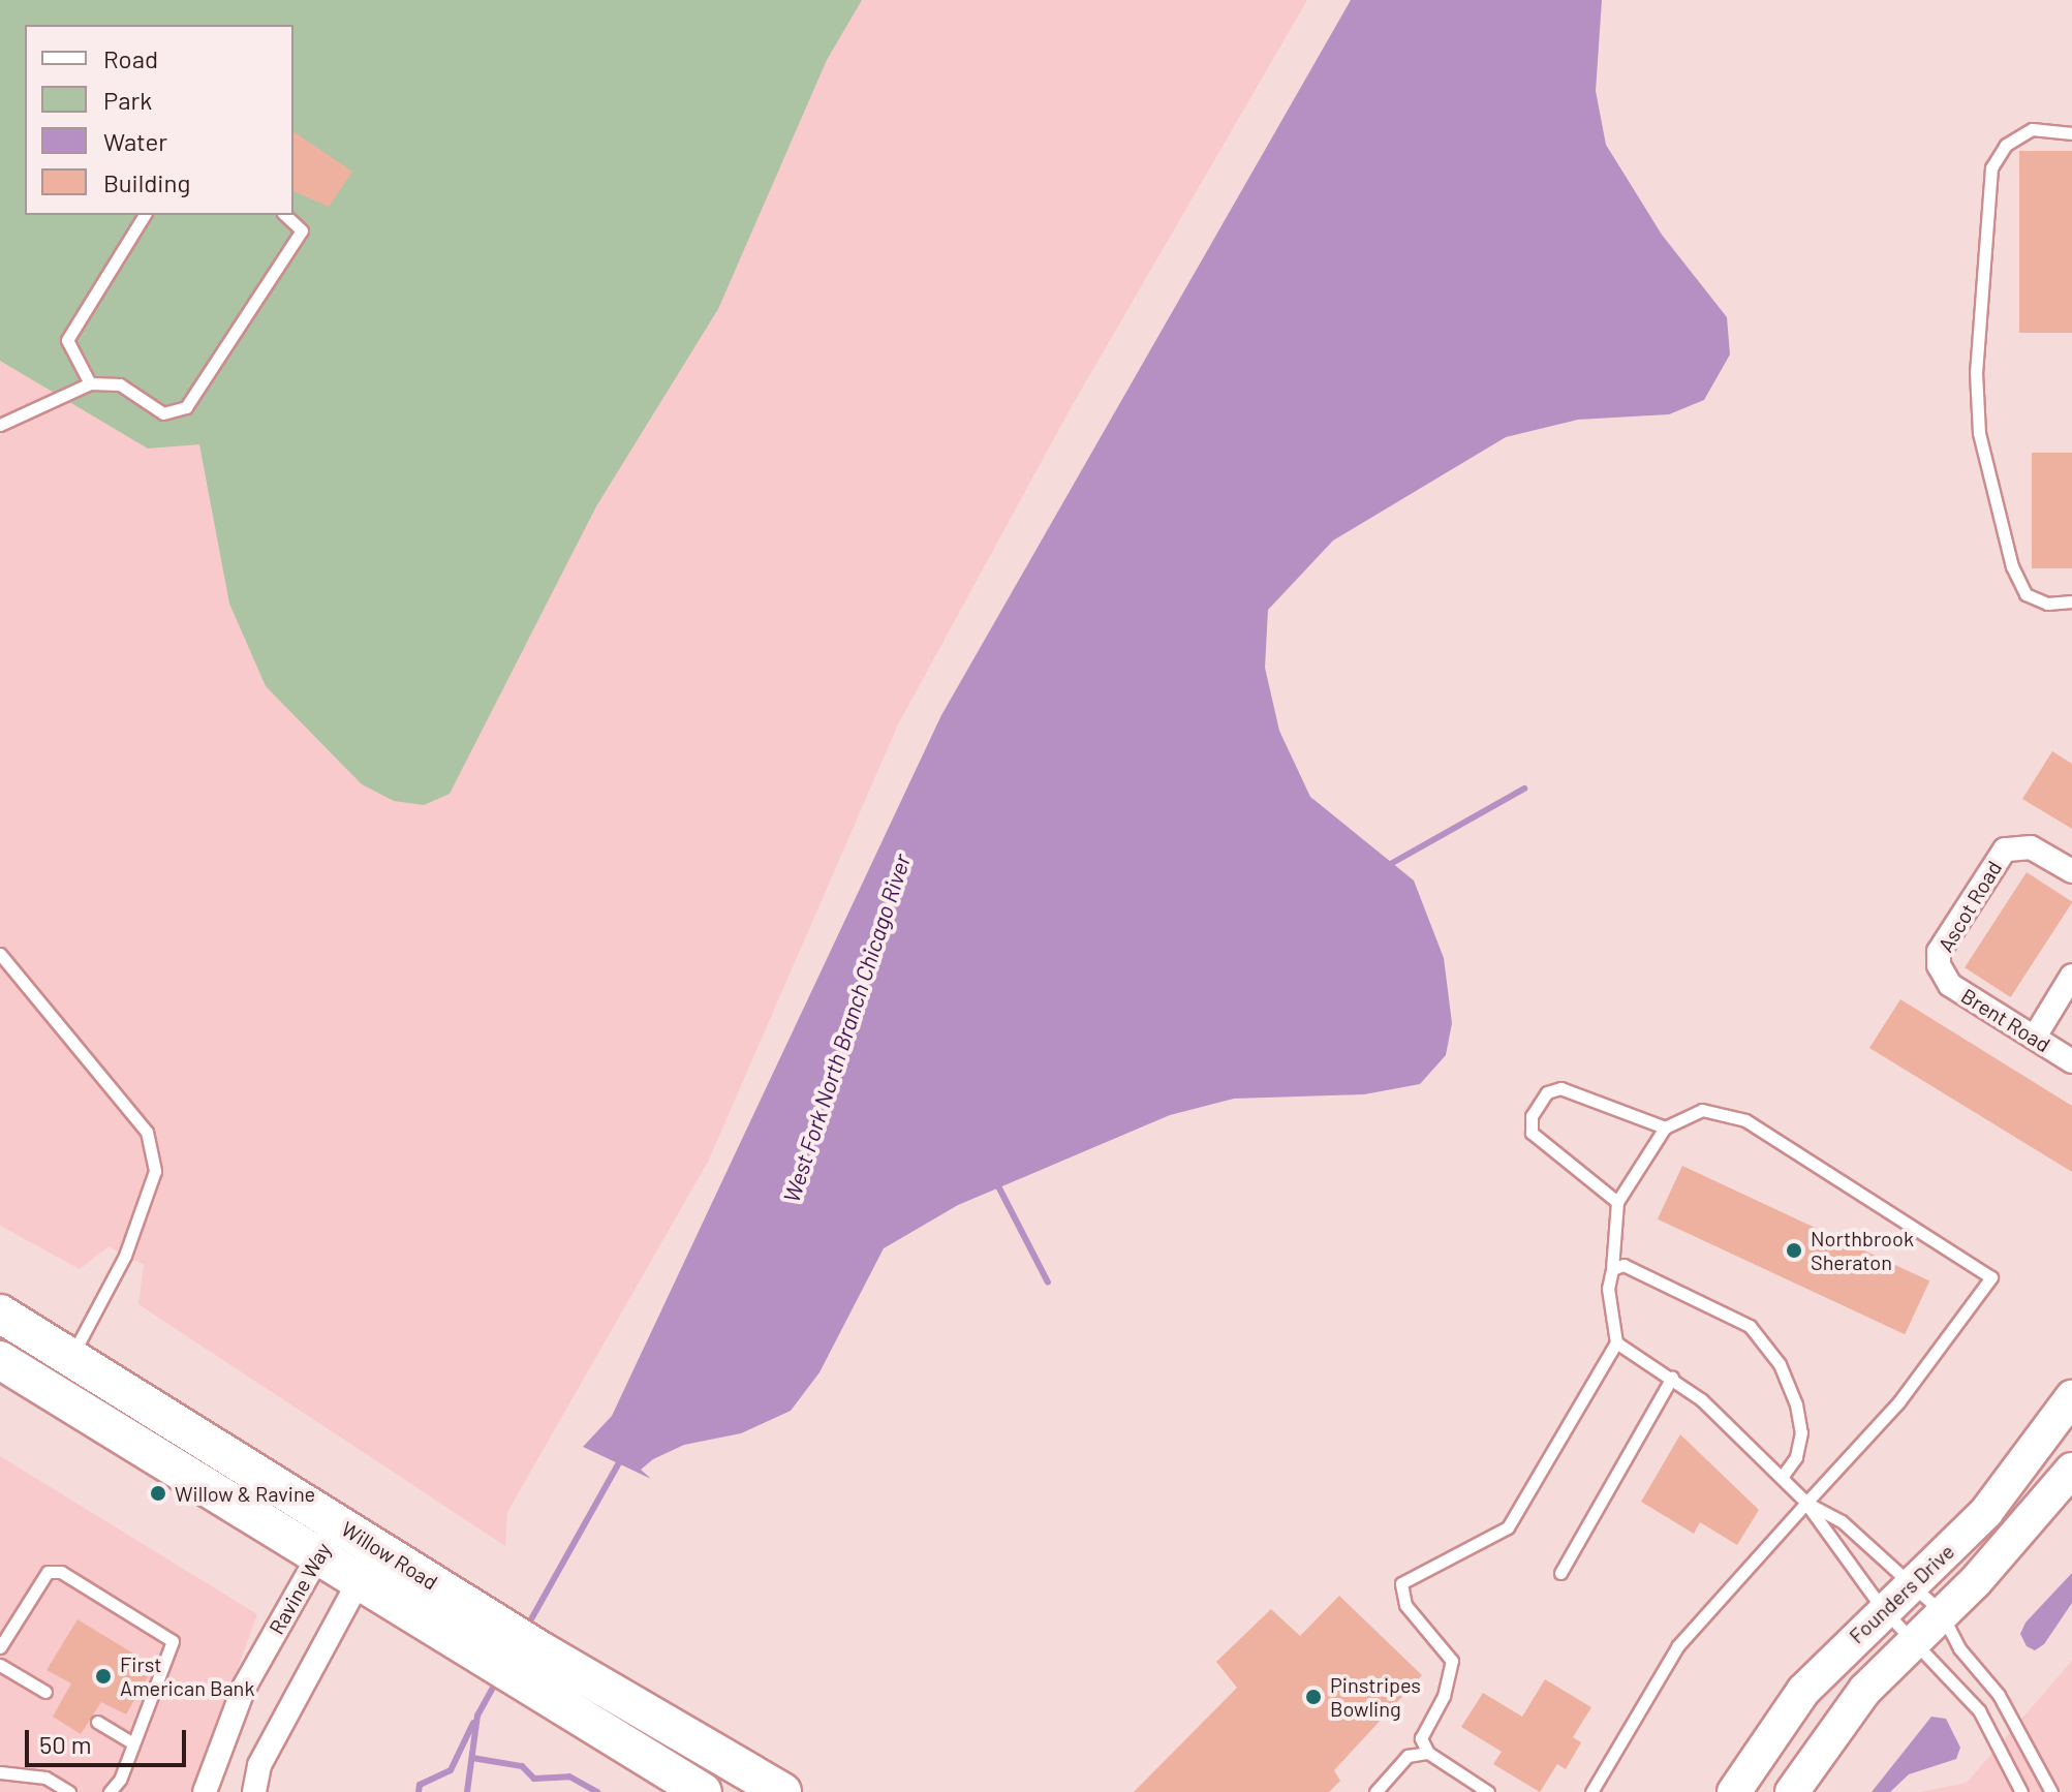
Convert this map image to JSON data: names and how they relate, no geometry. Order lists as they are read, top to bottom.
{
  "streets": {
    "main road": ["Willow Road", "Founders Drive"],
    "street": ["Ascot Road", "Brent Road", "Ravine Way"]
  },
  "crossings": [
    ["Ascot Road", "Brent Road"],
    ["Willow Road", "Ravine Way"]
  ],
  "water": ["West Fork North Branch Chicago River"],
  "places": [
    "Northbrook Sheraton",
    "Willow & Ravine",
    "First American Bank",
    "Pinstripes Bowling"
  ],
  "legend": [
    "Road",
    "Park",
    "Water",
    "Building"
  ],
  "scale_bar": "50 m"
}
